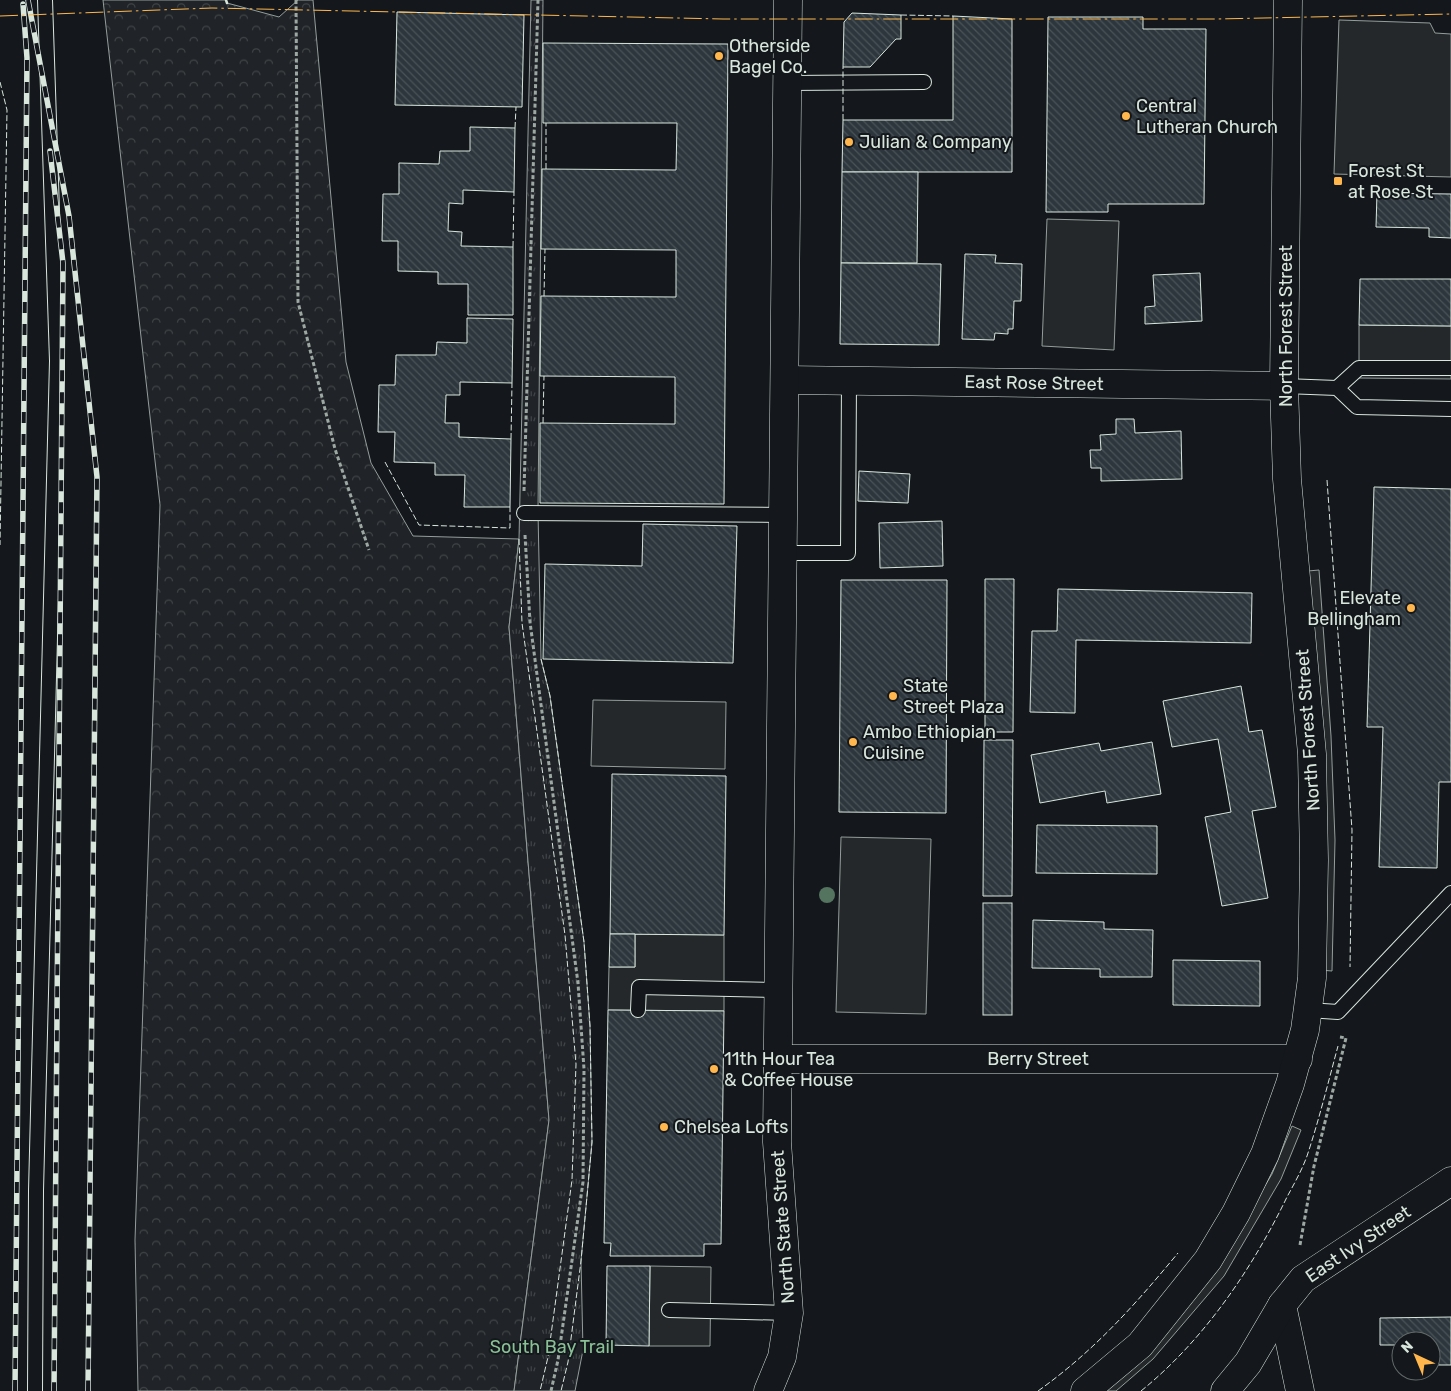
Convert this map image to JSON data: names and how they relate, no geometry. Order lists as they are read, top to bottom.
{
  "streets": {
    "main road": [
      "North Forest Street",
      "East Rose Street",
      "Berry Street",
      "North State Street",
      "East Ivy Street"
    ]
  },
  "crossings": [
    ["North Forest Street", "East Rose Street"],
    ["North Forest Street", "Berry Street"],
    ["East Rose Street", "North State Street"],
    ["Berry Street", "North State Street"]
  ],
  "parks": ["South Bay Trail"],
  "places": {
    "other": [
      "Otherside Bagel Co.",
      "Central Lutheran Church",
      "Julian & Company",
      "Elevate Bellingham",
      "State Street Plaza",
      "Ambo Ethiopian Cuisine",
      "11th Hour Tea & Coffee House",
      "Chelsea Lofts"
    ],
    "transit": ["Forest St at Rose St"]
  },
  "north": "top left"
}
